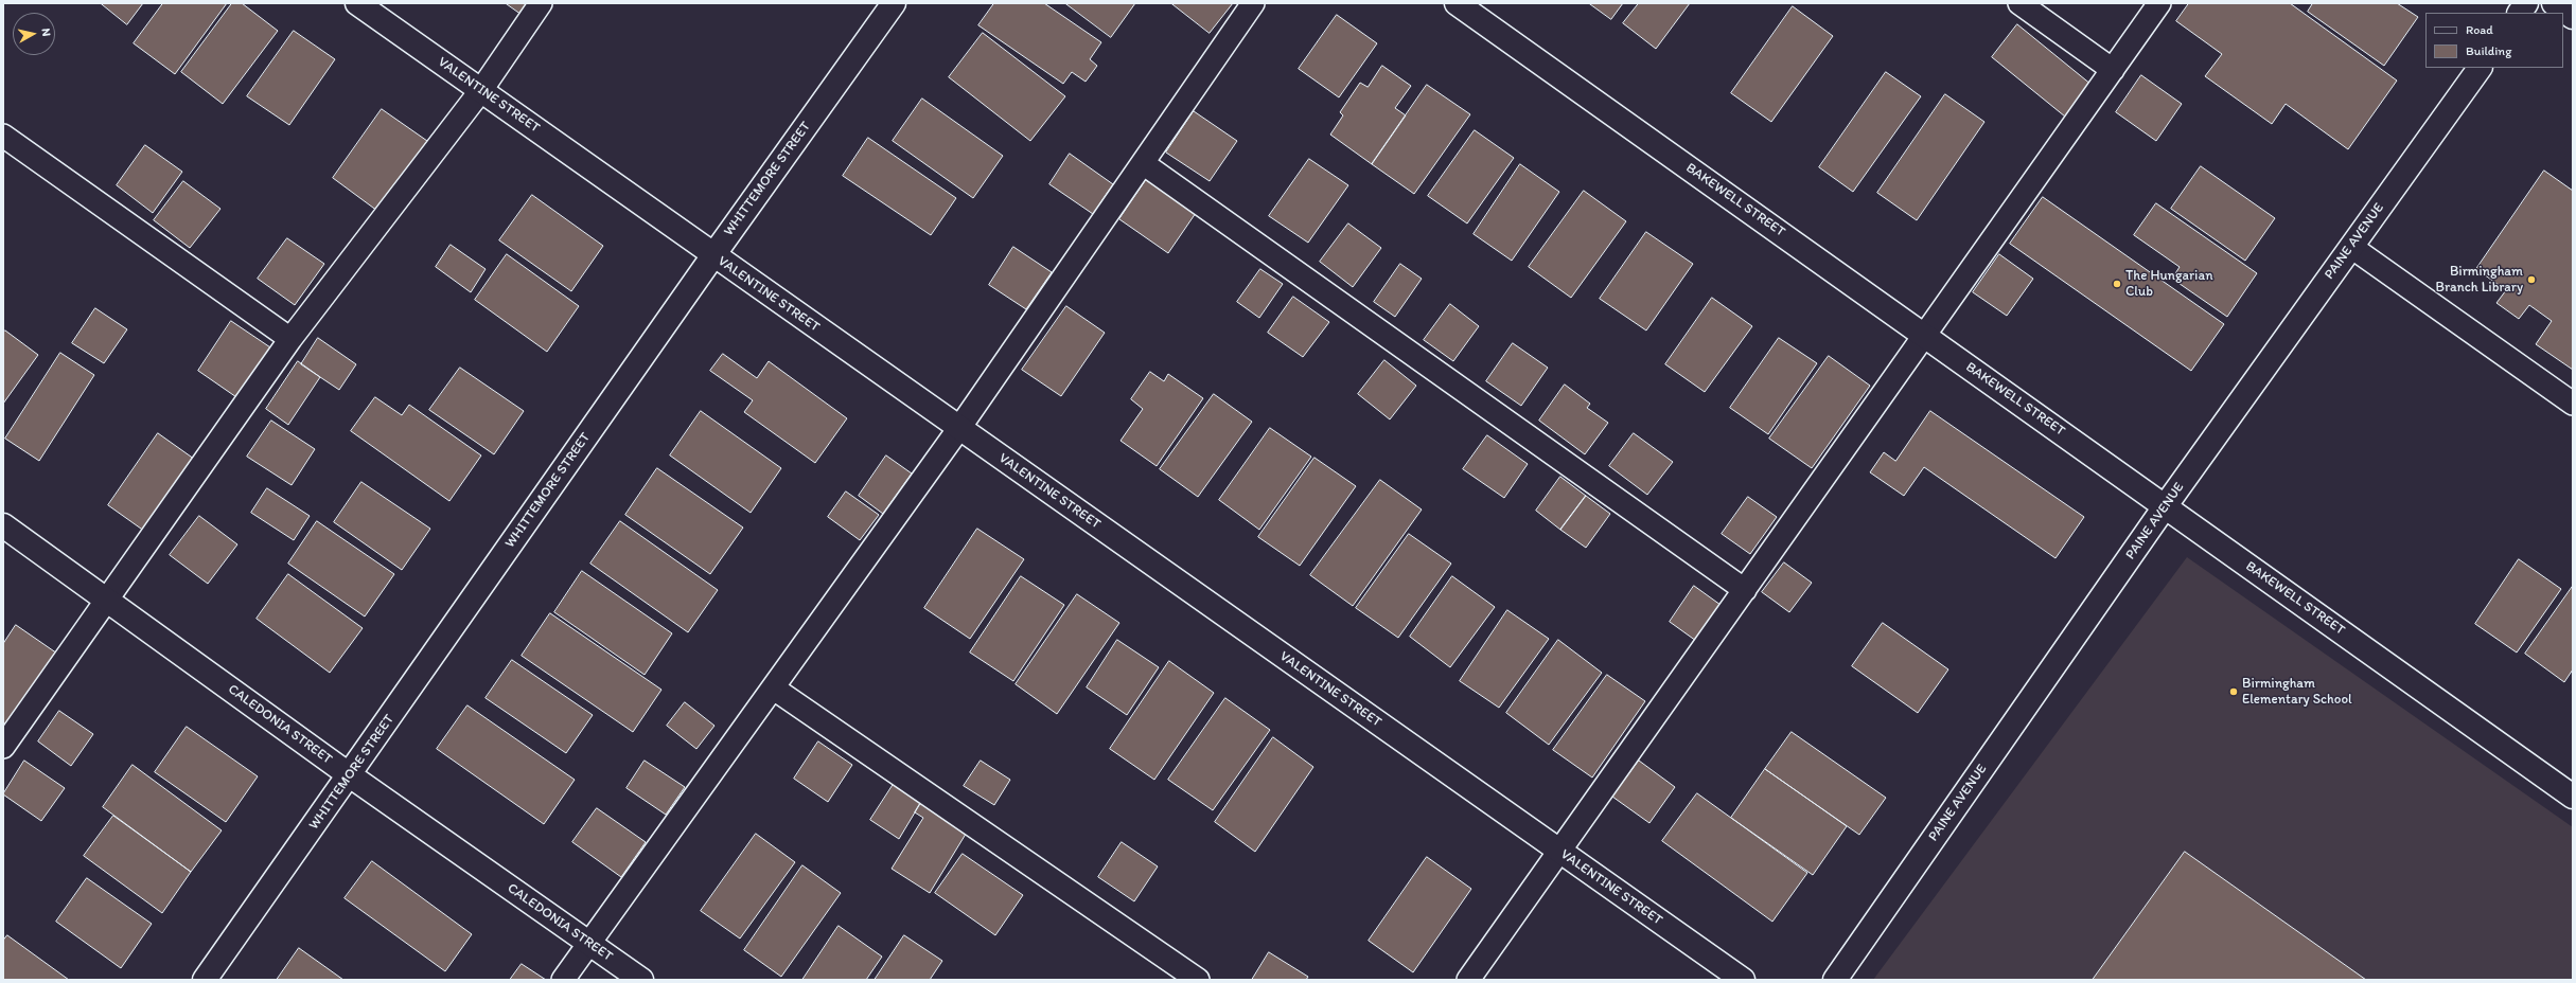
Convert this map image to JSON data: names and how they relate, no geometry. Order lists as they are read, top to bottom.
{
  "streets": {
    "street": [
      "VALENTINE STREET",
      "WHITTEMORE STREET",
      "BAKEWELL STREET",
      "PAINE AVENUE",
      "CALEDONIA STREET"
    ]
  },
  "crossings": [
    ["VALENTINE STREET", "WHITTEMORE STREET"],
    ["WHITTEMORE STREET", "CALEDONIA STREET"],
    ["BAKEWELL STREET", "PAINE AVENUE"]
  ],
  "places": ["Birmingham Branch Library", "The Hungarian Club", "Birmingham Elementary School"],
  "legend": ["Road", "Building"],
  "north": "right"
}
